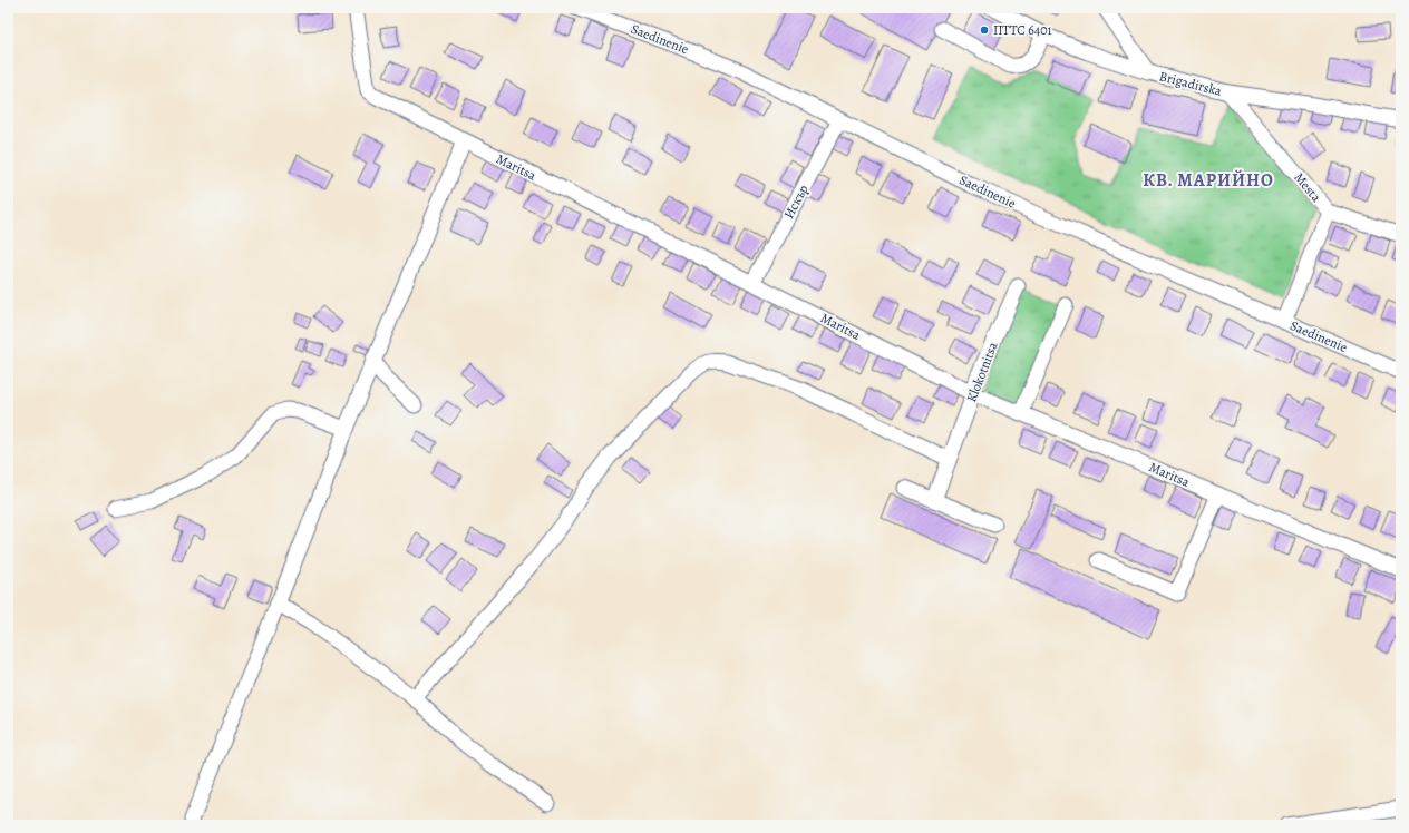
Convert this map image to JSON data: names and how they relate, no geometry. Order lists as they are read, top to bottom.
{
  "streets": {
    "street": [
      "Saedinenie",
      "Brigadirska",
      "Maritsa",
      "Mesta",
      "Искър",
      "Klokotnitsa"
    ]
  },
  "crossings": [
    ["Saedinenie", "Mesta"],
    ["Saedinenie", "Искър"],
    ["Brigadirska", "Mesta"],
    ["Maritsa", "Искър"],
    ["Maritsa", "Klokotnitsa"]
  ],
  "districts": ["КВ. МАРИЙНО"],
  "places": ["ПТТС 6401"]
}
